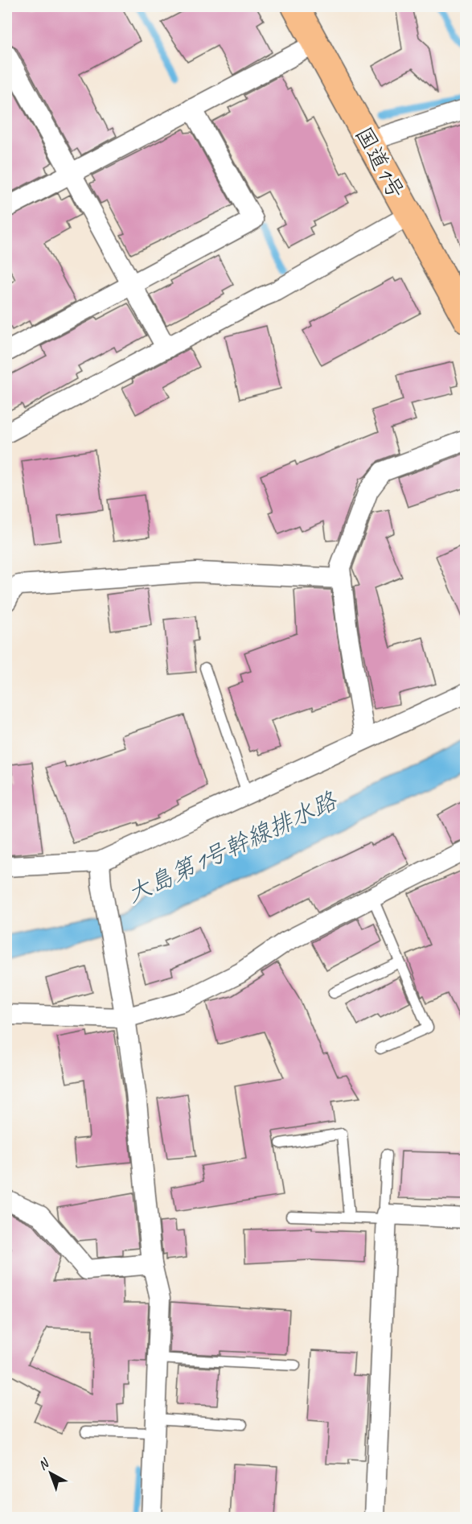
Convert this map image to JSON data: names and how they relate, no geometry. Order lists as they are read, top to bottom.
{
  "streets": {
    "highway": ["国道1号"]
  },
  "water": ["大島第1号幹線排水路"],
  "north": "top left"
}
